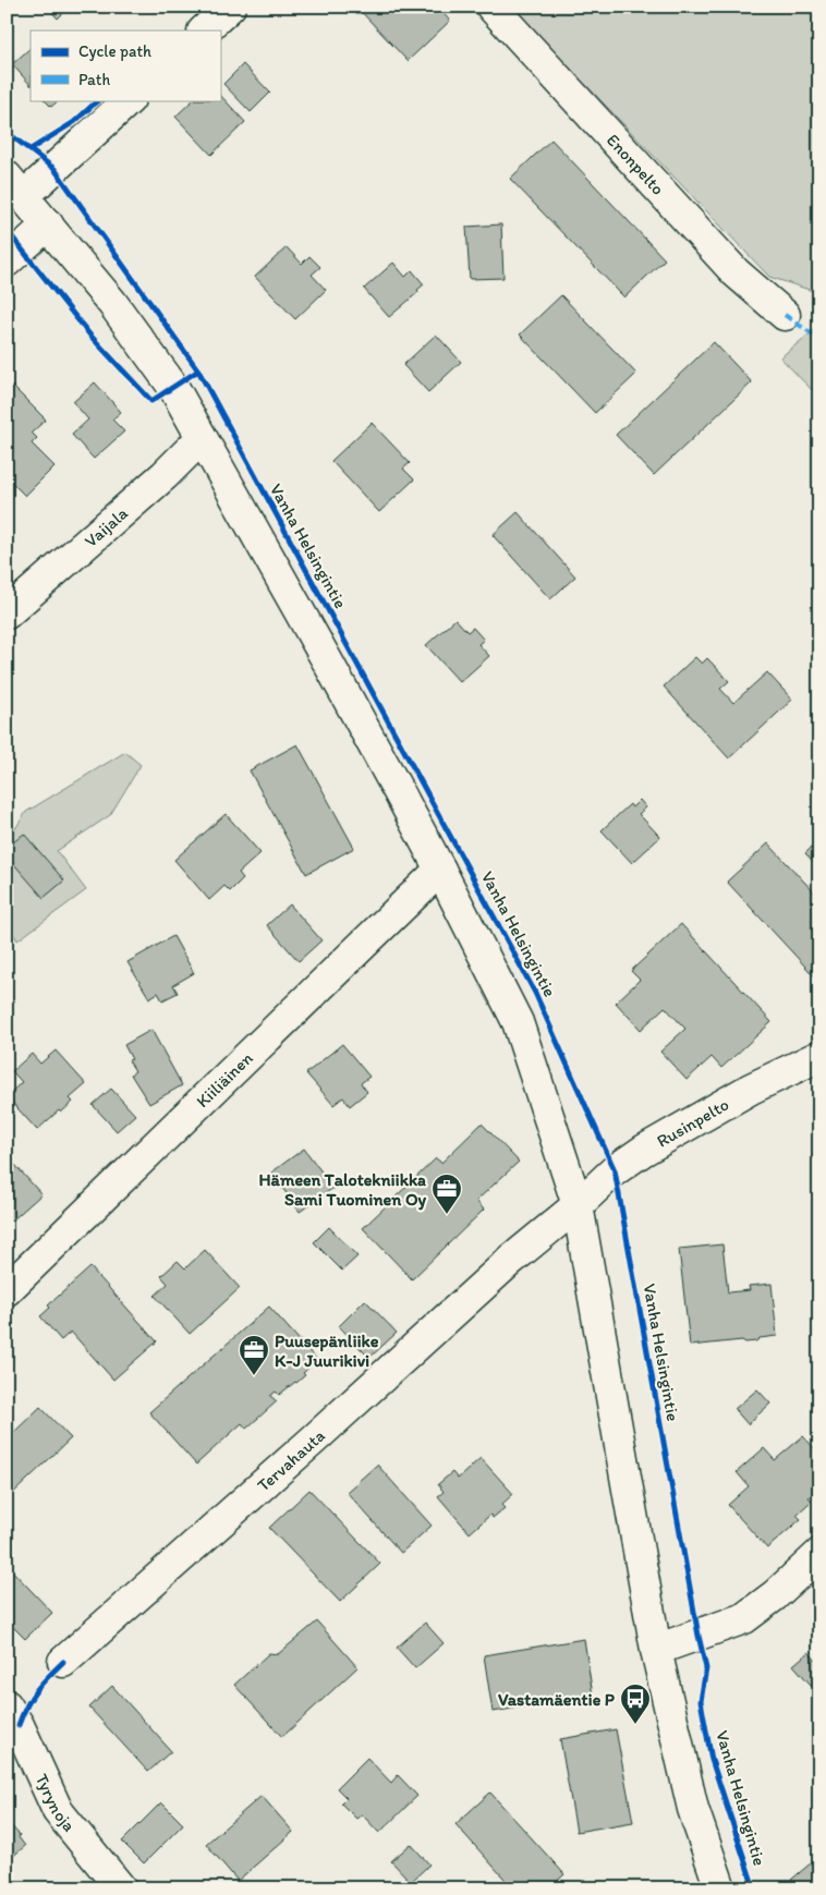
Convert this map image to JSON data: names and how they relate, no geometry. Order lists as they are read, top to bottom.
{
  "streets": {
    "street": [
      "Enonpelto",
      "Vaijala",
      "Kiiliäinen",
      "Rusinpelto",
      "Tervahauta",
      "Tyrynoja"
    ],
    "cycle path": ["Vanha Helsingintie"]
  },
  "crossings": [
    ["Rusinpelto", "Tervahauta"]
  ],
  "places": {
    "office": ["Hämeen Talotekniikka Sami Tuominen Oy", "Puusepänliike K-J Juurikivi"],
    "bus stop": ["Vastamäentie P"]
  },
  "legend": ["Cycle path", "Path"]
}
